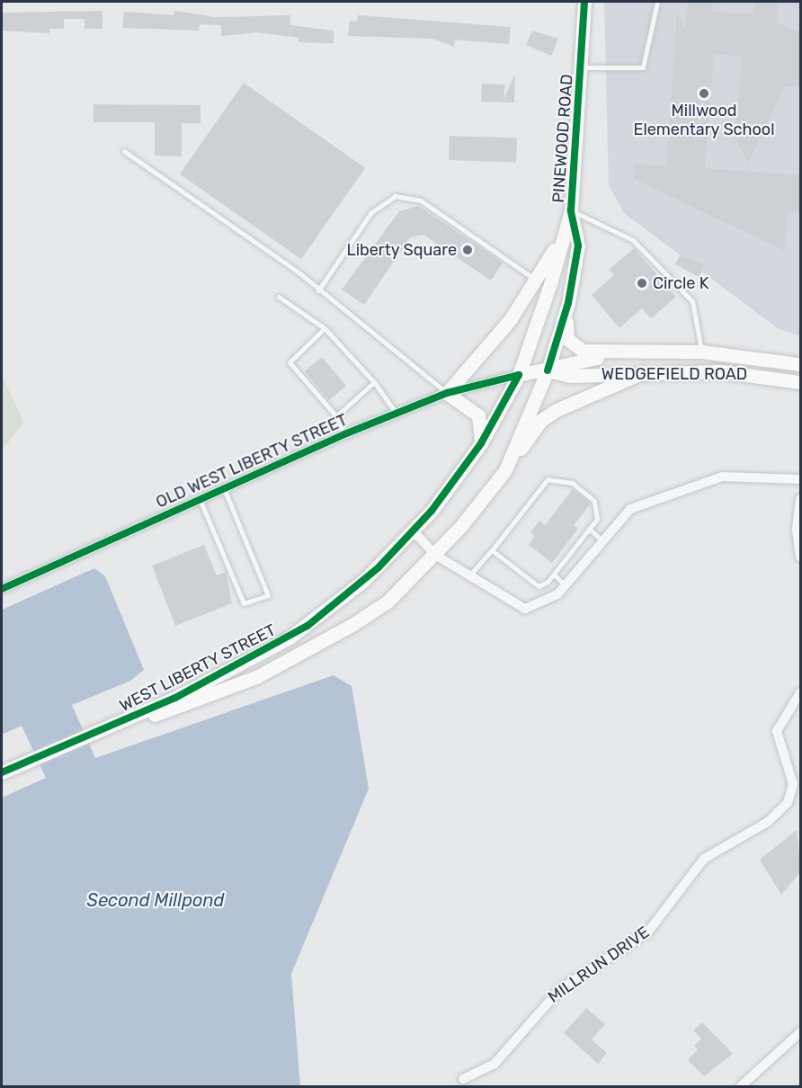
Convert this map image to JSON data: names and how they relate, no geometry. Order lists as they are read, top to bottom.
{
  "streets": {
    "main road": [
      "PINEWOOD ROAD",
      "WEDGEFIELD ROAD",
      "OLD WEST LIBERTY STREET",
      "WEST LIBERTY STREET"
    ],
    "street": ["MILLRUN DRIVE"]
  },
  "crossings": [
    ["PINEWOOD ROAD", "WEDGEFIELD ROAD"],
    ["PINEWOOD ROAD", "OLD WEST LIBERTY STREET"],
    ["PINEWOOD ROAD", "WEST LIBERTY STREET"],
    ["WEDGEFIELD ROAD", "OLD WEST LIBERTY STREET"],
    ["WEDGEFIELD ROAD", "WEST LIBERTY STREET"],
    ["OLD WEST LIBERTY STREET", "WEST LIBERTY STREET"]
  ],
  "water": ["Second Millpond"],
  "places": ["Millwood Elementary School", "Liberty Square", "Circle K"]
}
